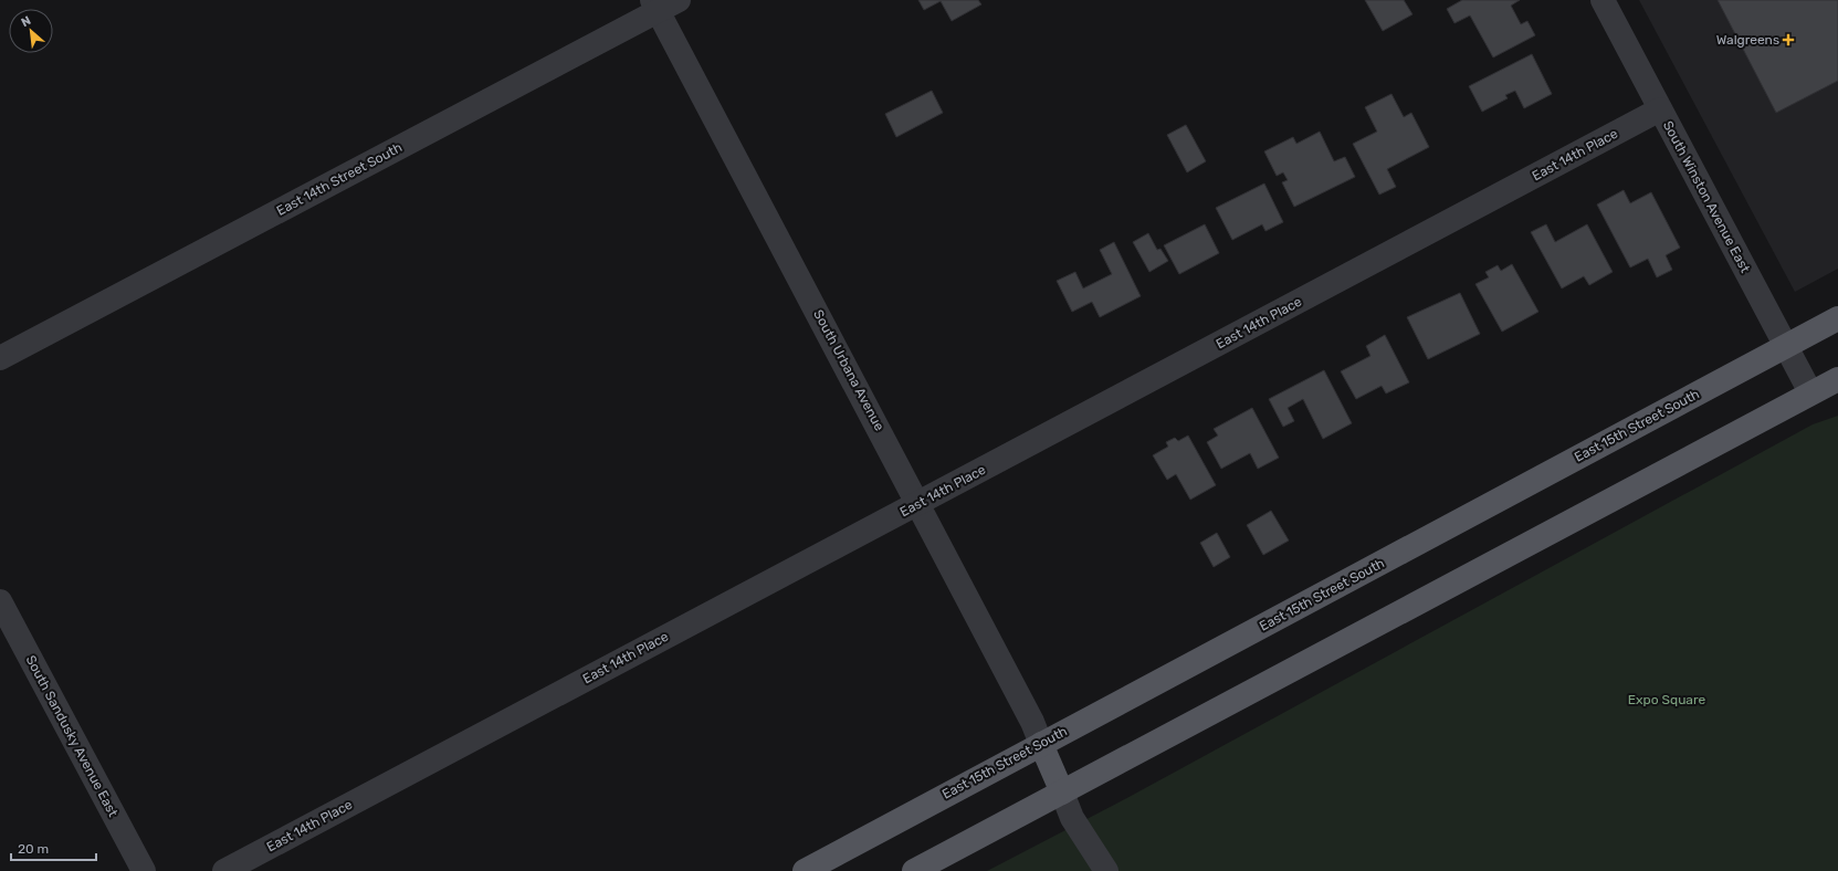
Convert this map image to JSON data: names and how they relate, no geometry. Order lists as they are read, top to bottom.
{
  "streets": {
    "main road": ["East 15th Street South"],
    "street": [
      "East 14th Place",
      "East 14th Street South",
      "South Winston Avenue East",
      "South Urbana Avenue",
      "South Sandusky Avenue East"
    ]
  },
  "crossings": [
    ["East 14th Place", "South Winston Avenue East"],
    ["East 14th Place", "South Urbana Avenue"],
    ["East 14th Street South", "South Urbana Avenue"],
    ["South Winston Avenue East", "East 15th Street South"],
    ["South Urbana Avenue", "East 15th Street South"]
  ],
  "parks": ["Expo Square"],
  "places": {
    "health": ["Walgreens"]
  },
  "scale_bar": "20 m",
  "north": "top left"
}
